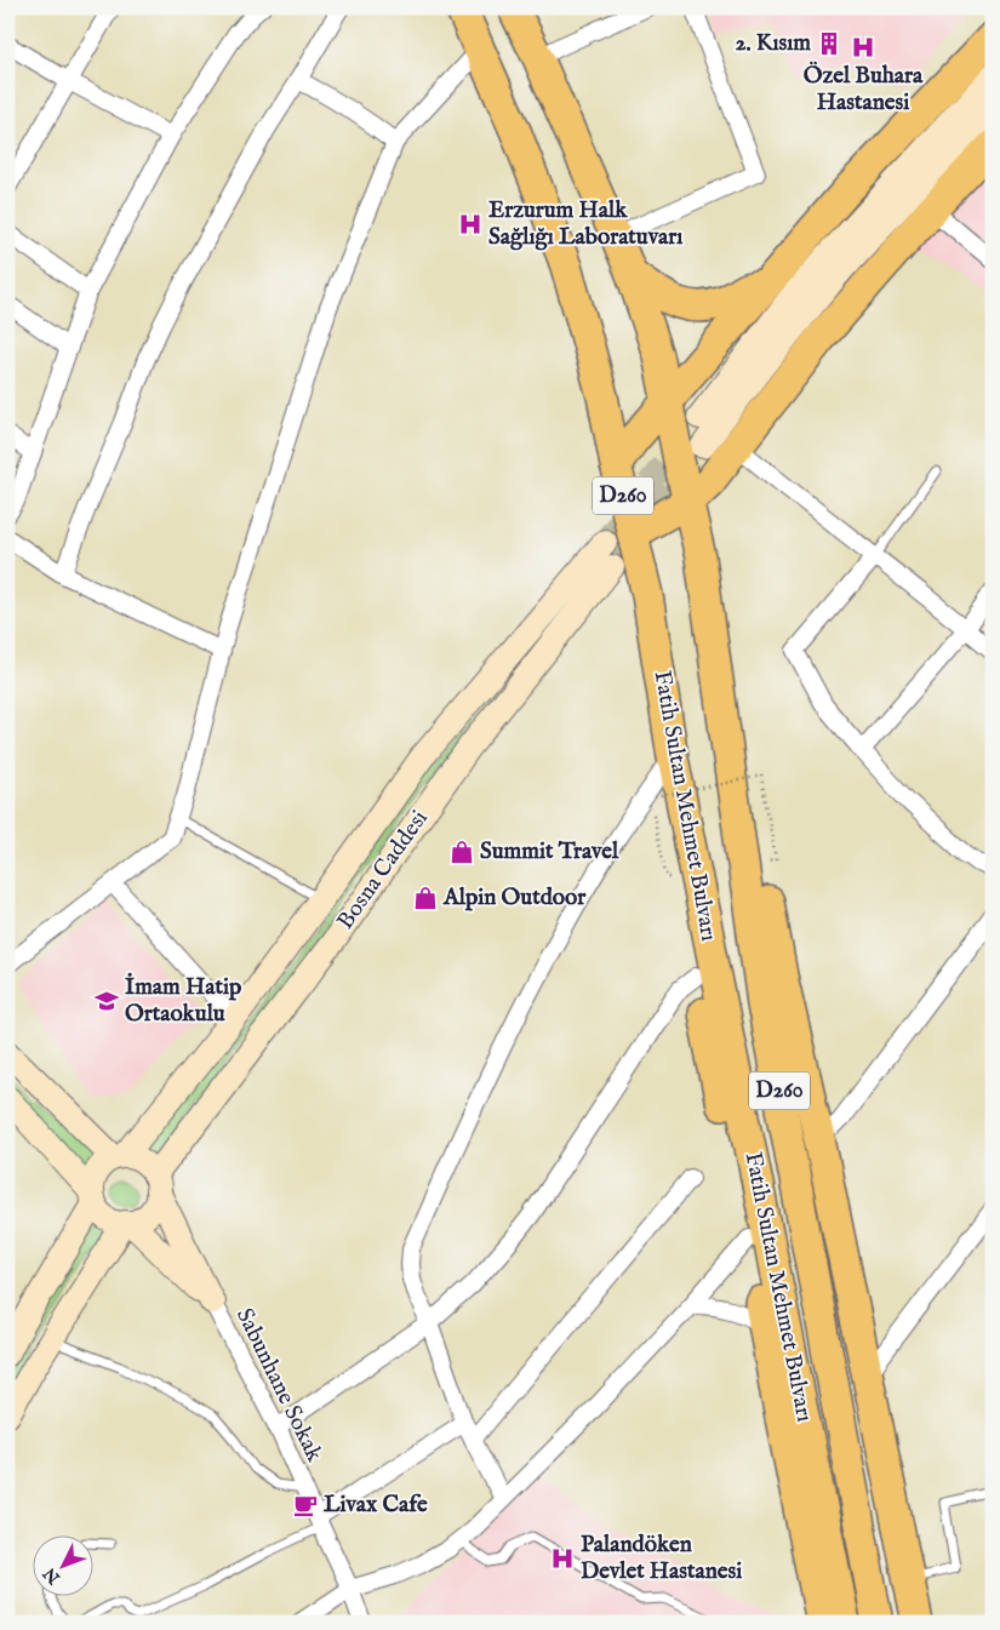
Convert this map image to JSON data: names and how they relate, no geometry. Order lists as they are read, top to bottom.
{
  "streets": {
    "highway": ["D260", "Fatih Sultan Mehmet Bulvarı"],
    "main road": ["Bosna Caddesi"],
    "street": ["Sabunhane Sokak"]
  },
  "places": {
    "building": ["2. Kısım"],
    "hospital": ["Özel Buhara Hastanesi", "Erzurum Halk Sağlığı Laboratuvarı", "Palandöken Devlet Hastanesi"],
    "shop": ["Summit Travel", "Alpin Outdoor"],
    "school or university": ["İmam Hatip Ortaokulu"],
    "cafe": ["Livax Cafe"]
  },
  "north": "bottom left"
}
